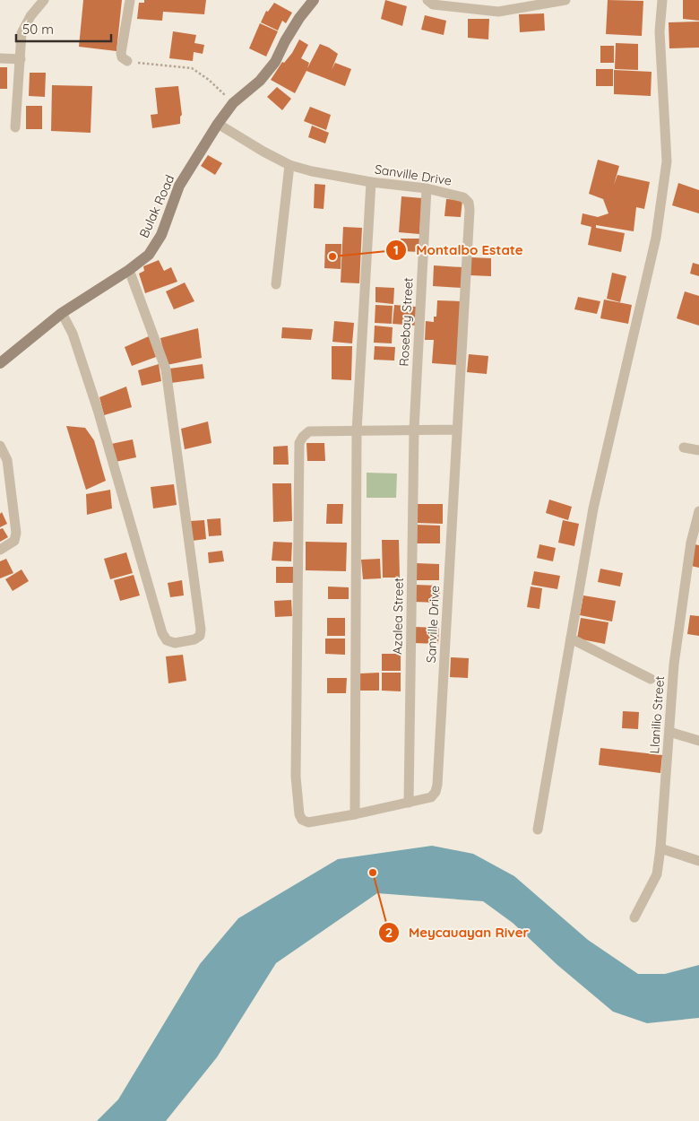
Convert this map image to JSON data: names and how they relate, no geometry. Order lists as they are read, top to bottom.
{
  "streets": {
    "street": [
      "Sanville Drive",
      "Bulak Road",
      "Rosebay Street",
      "Azalea Street",
      "Llanilio Street"
    ]
  },
  "crossings": [
    ["Sanville Drive", "Bulak Road"],
    ["Sanville Drive", "Rosebay Street"],
    ["Sanville Drive", "Azalea Street"],
    ["Rosebay Street", "Azalea Street"]
  ],
  "places": ["Montalbo Estate", "Meycauayan River"],
  "scale_bar": "50 m"
}
